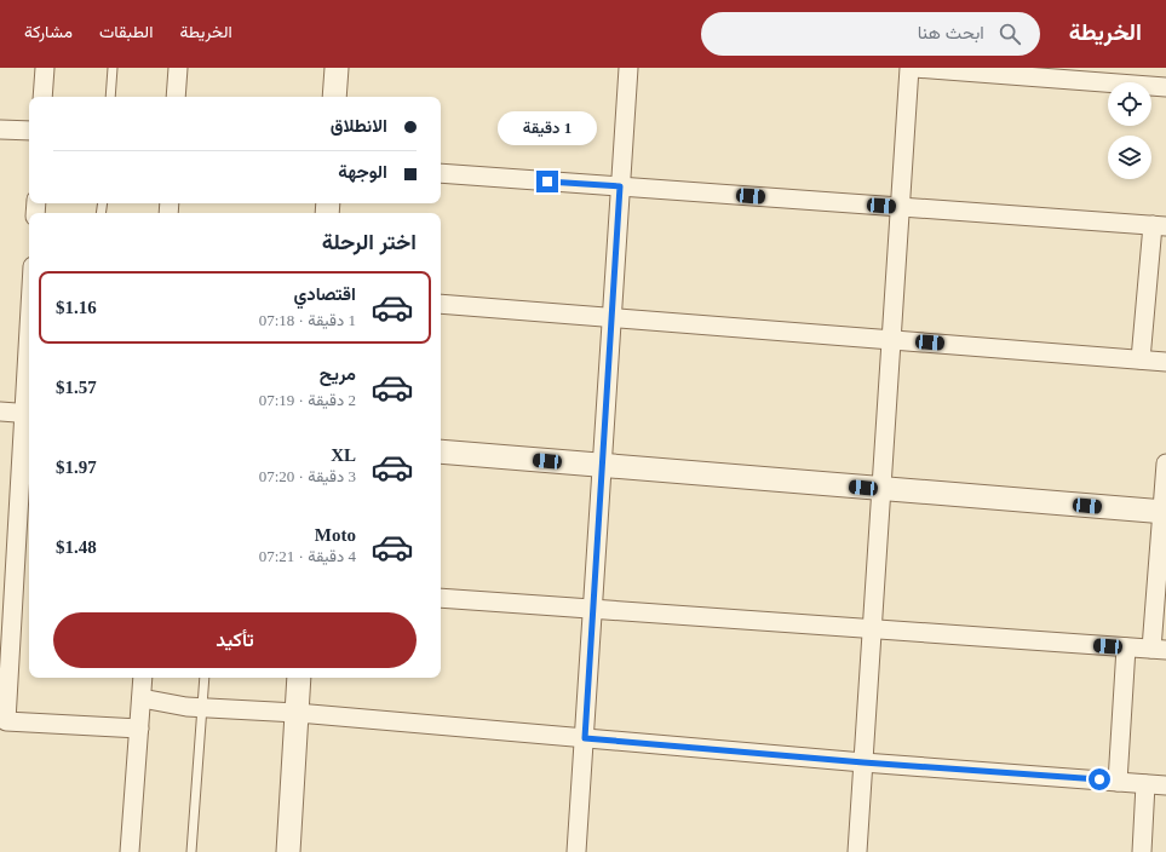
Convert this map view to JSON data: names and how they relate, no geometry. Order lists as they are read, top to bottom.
{
  "page": {
    "header": "الخريطة",
    "search": "ابحث هنا",
    "nav": ["الخريطة", "الطبقات", "مشاركة"],
    "banner": ["الانطلاق", "الوجهة"],
    "bubble": "1 دقيقة",
    "heading": "اختر الرحلة",
    "list": [
      {
        "name": "اقتصادي",
        "note": "1 دقيقة · 07:18",
        "value": "$1.16"
      },
      {
        "name": "مريح",
        "note": "2 دقيقة · 07:19",
        "value": "$1.57"
      },
      {
        "name": "XL",
        "note": "3 دقيقة · 07:20",
        "value": "$1.97"
      },
      {
        "name": "Moto",
        "note": "4 دقيقة · 07:21",
        "value": "$1.48"
      }
    ],
    "buttons": "تأكيد"
  }
}
